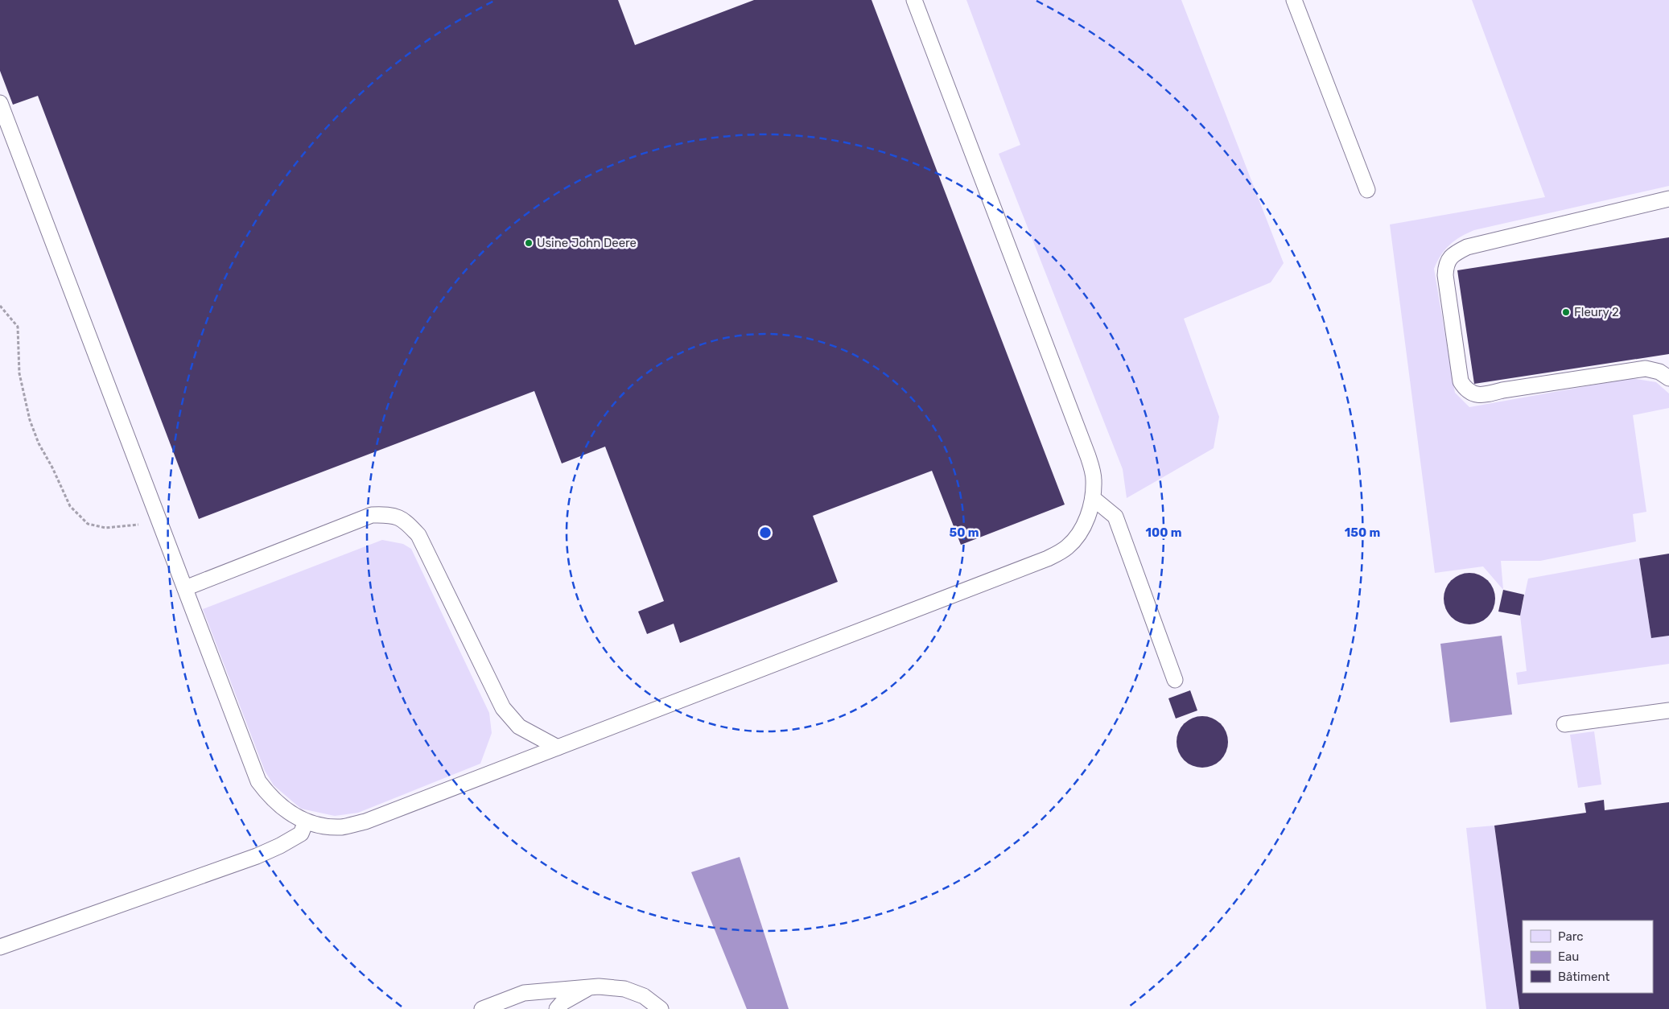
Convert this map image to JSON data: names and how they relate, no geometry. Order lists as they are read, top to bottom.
{
  "places": ["Usine John Deere", "Fleury 2"],
  "legend": ["Parc", "Eau", "Bâtiment"],
  "rings": ["50 m", "100 m", "150 m"]
}
